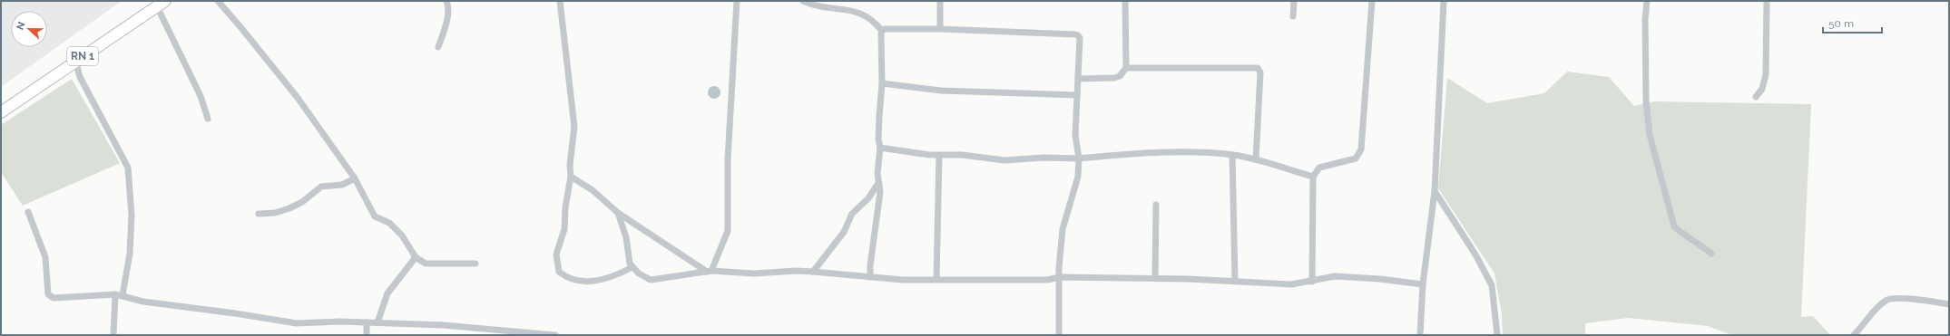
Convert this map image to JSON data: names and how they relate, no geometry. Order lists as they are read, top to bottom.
{
  "streets": {
    "main road": ["RN 1"]
  },
  "scale_bar": "50 m",
  "north": "left"
}
